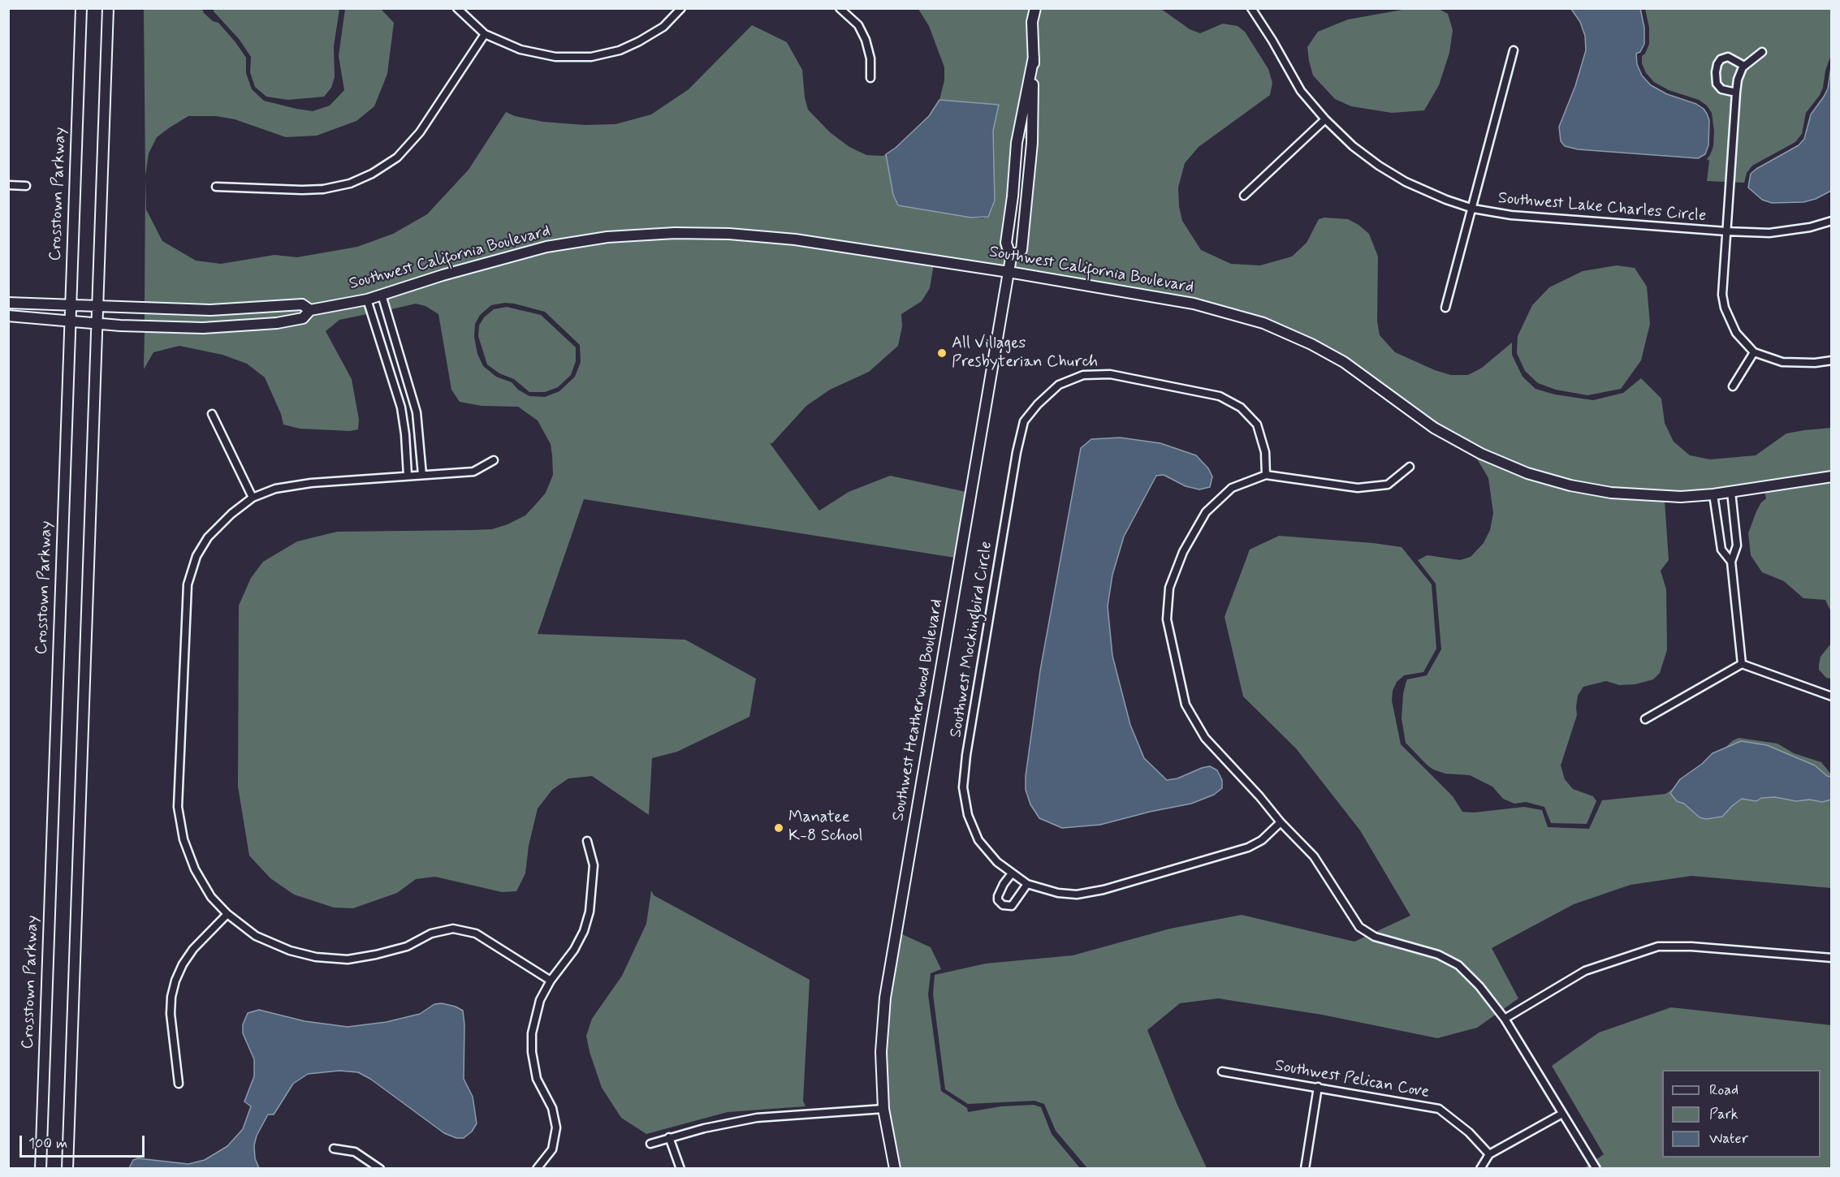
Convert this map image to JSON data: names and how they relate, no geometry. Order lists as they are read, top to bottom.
{
  "streets": {
    "street": [
      "Crosstown Parkway",
      "Southwest Lake Charles Circle",
      "Southwest California Boulevard",
      "Southwest Mockingbird Circle",
      "Southwest Heatherwood Boulevard",
      "Southwest Pelican Cove"
    ]
  },
  "crossings": [
    ["Crosstown Parkway", "Southwest California Boulevard"],
    ["Southwest California Boulevard", "Southwest Heatherwood Boulevard"]
  ],
  "places": ["All Villages Presbyterian Church", "Manatee K-8 School"],
  "legend": ["Road", "Park", "Water"],
  "scale_bar": "100 m"
}
